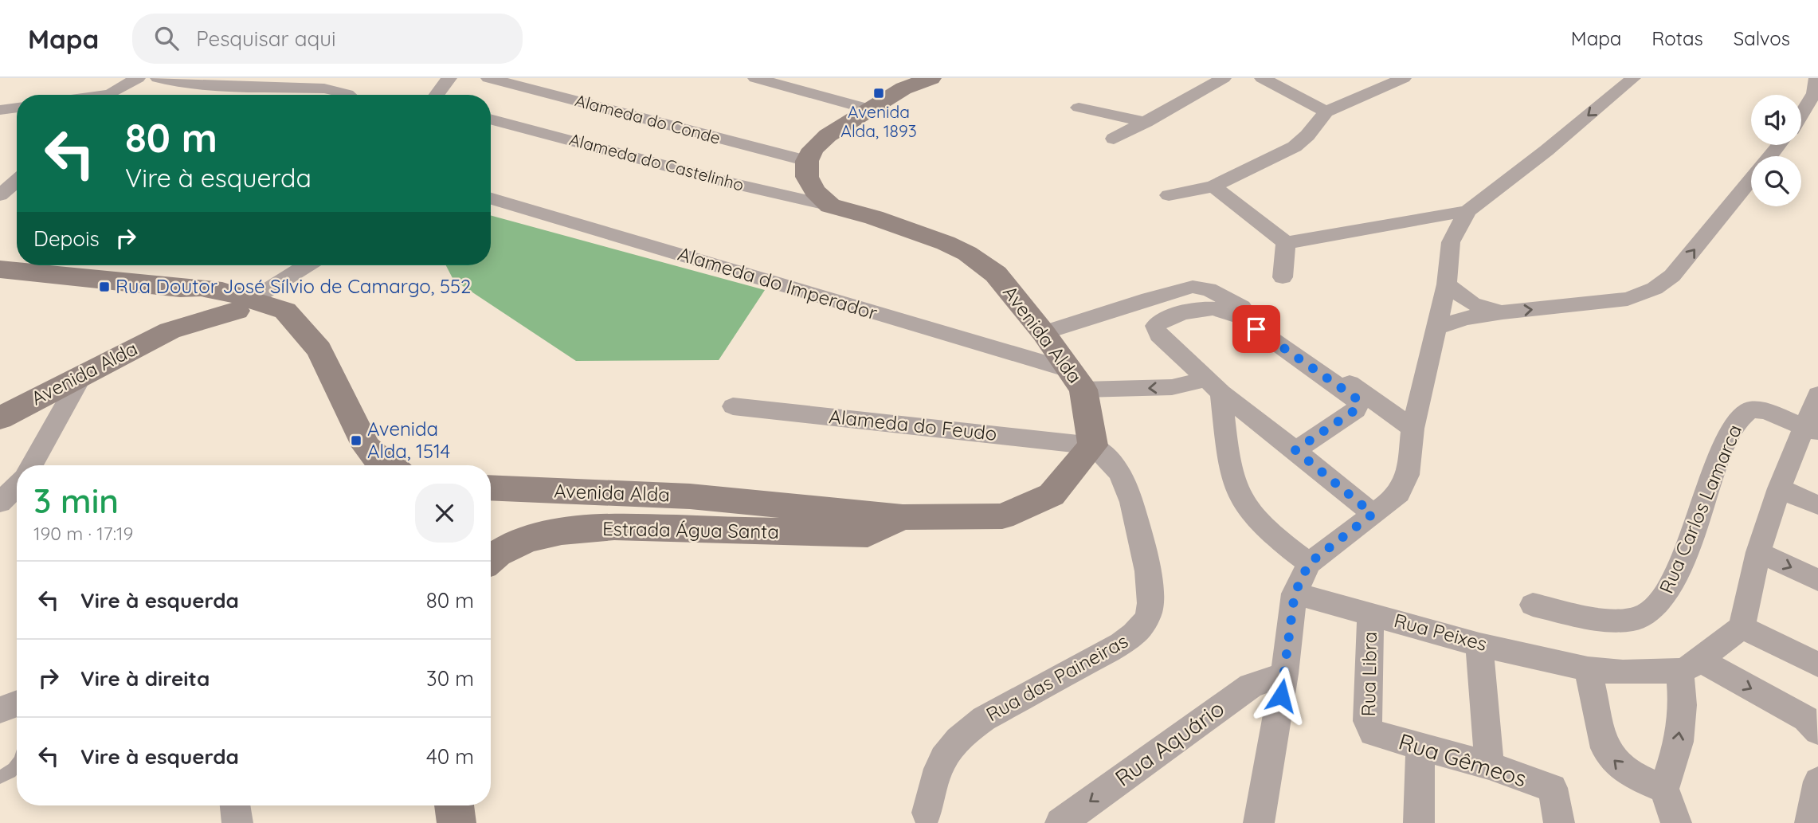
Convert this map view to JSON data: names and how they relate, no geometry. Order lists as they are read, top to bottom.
{
  "streets": {
    "street": [
      "Alameda do Conde",
      "Alameda do Castelinho",
      "Alameda do Imperador",
      "Avenida Alda",
      "Alameda do Feudo",
      "Rua Carlos Lamarca",
      "Estrada Água Santa",
      "Rua Peixes",
      "Rua Libra",
      "Rua das Paineiras",
      "Rua Aquário",
      "Rua Gêmeos"
    ]
  },
  "crossings": [
    ["Alameda do Castelinho", "Avenida Alda"],
    ["Alameda do Imperador", "Avenida Alda"],
    ["Avenida Alda", "Alameda do Feudo"],
    ["Avenida Alda", "Estrada Água Santa"],
    ["Avenida Alda", "Rua das Paineiras"],
    ["Alameda do Feudo", "Rua das Paineiras"],
    ["Rua Peixes", "Rua Libra"],
    ["Rua Libra", "Rua Gêmeos"]
  ],
  "one_way": ["Rua Aquário"],
  "places": {
    "transit": ["Avenida Alda, 1893", "Rua Doutor José Sílvio de Camargo, 552", "Avenida Alda, 1514"]
  },
  "page": {
    "header": "Mapa",
    "search": "Pesquisar aqui",
    "nav": ["Mapa", "Rotas", "Salvos"],
    "turn": ["80 m", "Vire à esquerda"],
    "then": "Depois",
    "heading": ["3 min", "190 m · 17:19"],
    "list": [
      {
        "name": "Vire à esquerda",
        "value": "80 m"
      },
      {
        "name": "Vire à direita",
        "value": "30 m"
      },
      {
        "name": "Vire à esquerda",
        "value": "40 m"
      }
    ]
  }
}
